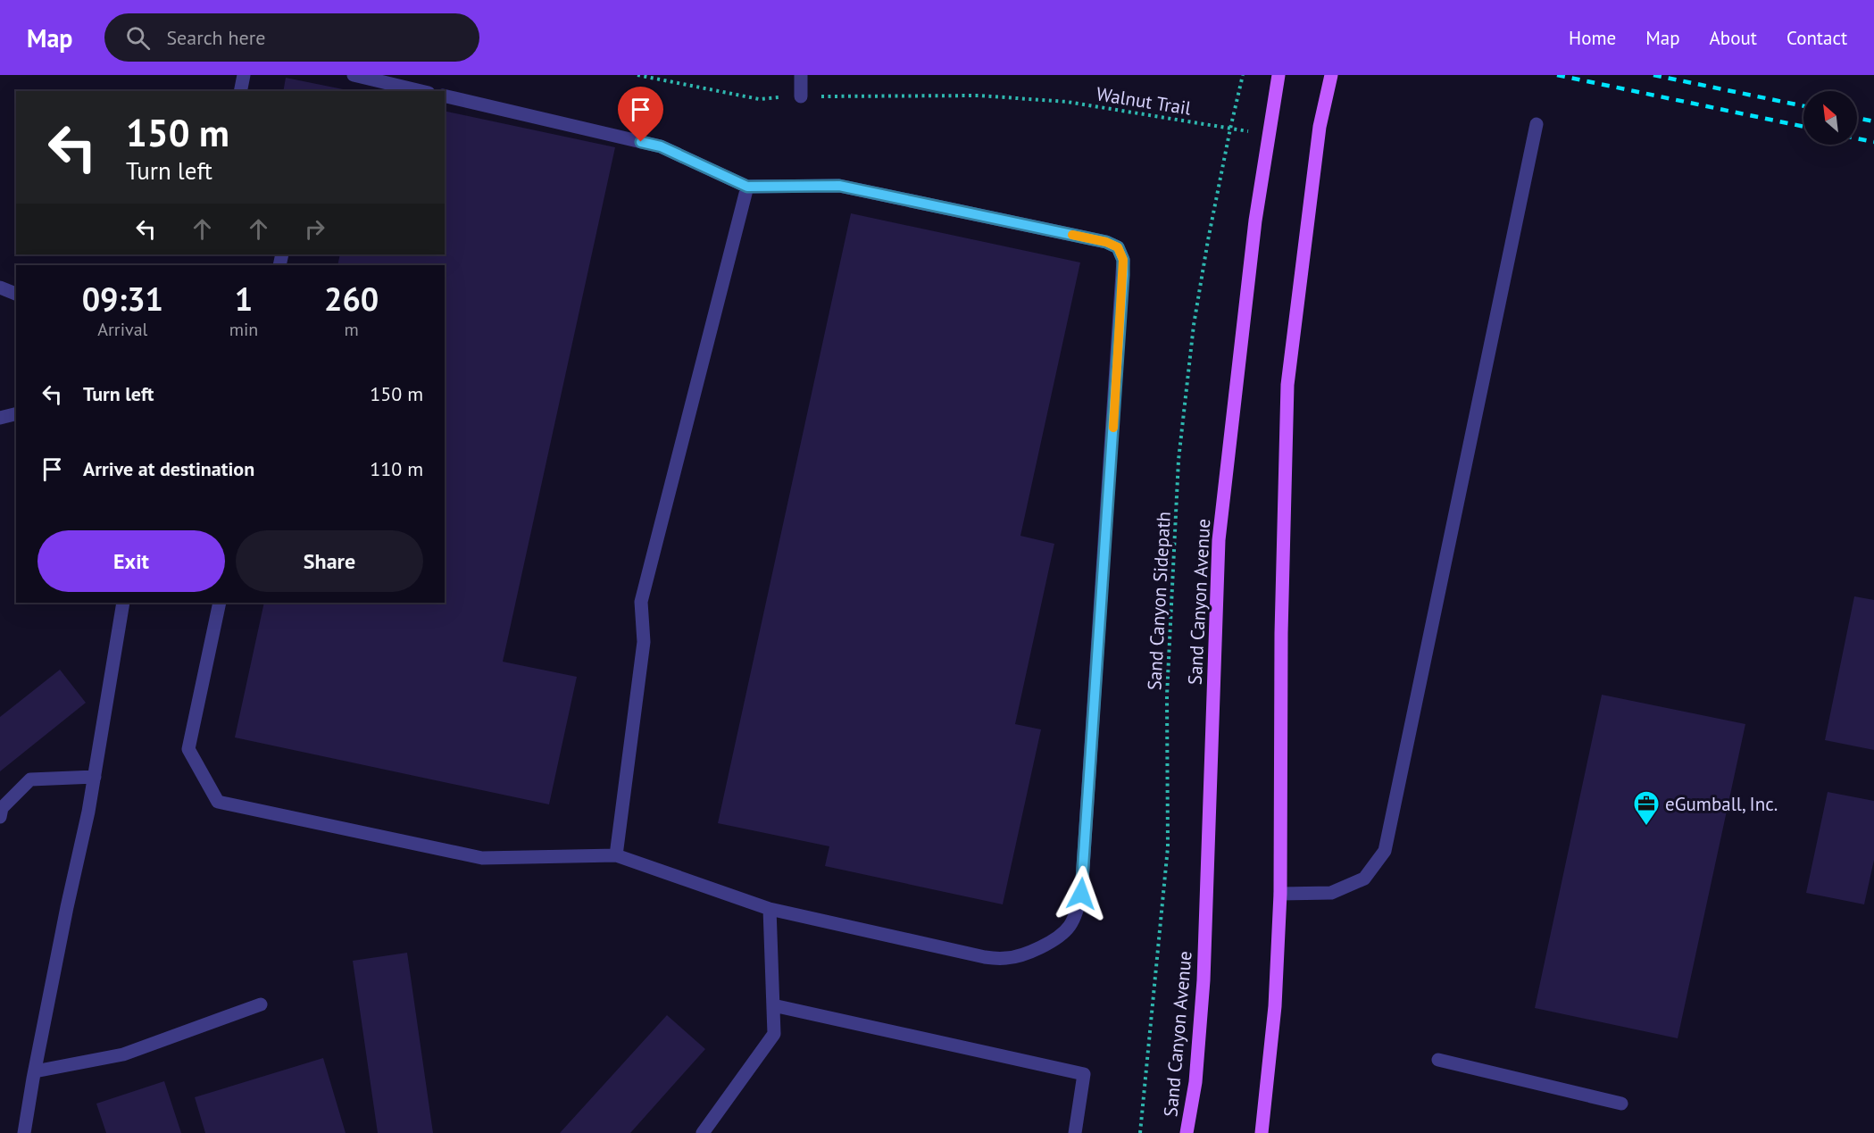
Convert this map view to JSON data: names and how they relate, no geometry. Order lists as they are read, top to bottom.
{
  "streets": {
    "main road": ["Sand Canyon Avenue"],
    "path": ["Walnut Trail", "Sand Canyon Sidepath"]
  },
  "crossings": [
    ["Walnut Trail", "Sand Canyon Sidepath"]
  ],
  "places": {
    "office": ["eGumball, Inc."]
  },
  "north": "top left",
  "page": {
    "header": "Map",
    "search": "Search here",
    "nav": [
      "Home",
      "Map",
      "About",
      "Contact"
    ],
    "turn": ["150 m", "Turn left"],
    "eta": [
      "09:31",
      "Arrival",
      "1",
      "min",
      "260",
      "m"
    ],
    "list": [
      {
        "name": "Turn left",
        "value": "150 m"
      },
      {
        "name": "Arrive at destination",
        "value": "110 m"
      }
    ],
    "buttons": ["Exit", "Share"]
  }
}
